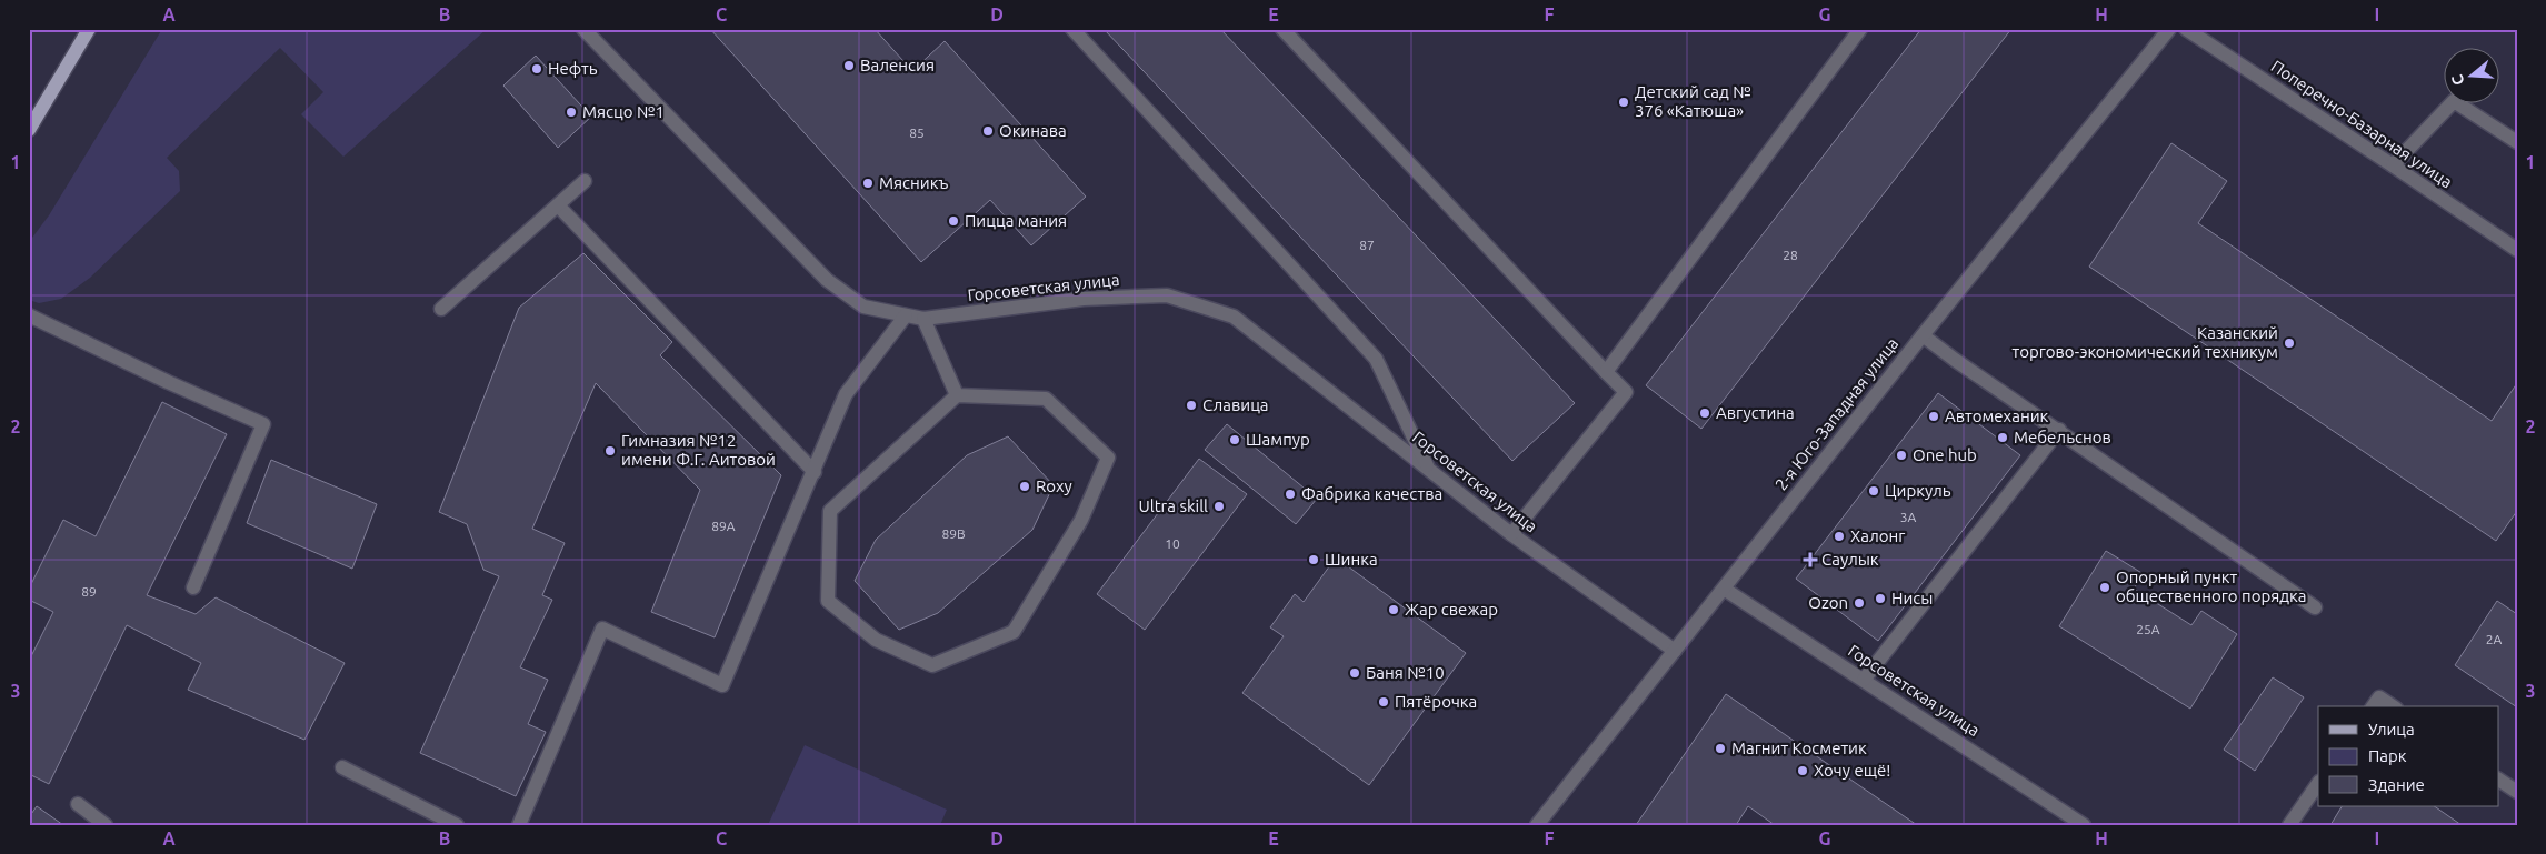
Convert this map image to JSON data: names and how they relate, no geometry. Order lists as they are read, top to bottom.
{
  "streets": {
    "street": ["Поперечно-Базарная улица", "Горсоветская улица", "2-я Юго-Западная улица"]
  },
  "crossings": [
    ["Горсоветская улица", "2-я Юго-Западная улица"]
  ],
  "places": {
    "other": [
      "Валенсия",
      "Нефть",
      "Детский сад № 376 «Катюша»",
      "Мясцо №1",
      "Окинава",
      "Мясникъ",
      "Пицца мания",
      "Казанский торгово-экономический техникум",
      "Славица",
      "Августина",
      "Автомеханик",
      "Мебельcнов",
      "Шампур",
      "Гимназия №12 имени Ф.Г. Аитовой",
      "One hub",
      "Roxy",
      "Циркуль",
      "Фабрика качества",
      "Ultra skill",
      "Халонг",
      "Шинка",
      "Опорный пункт общественного порядка",
      "Нисы",
      "Ozon",
      "Жар свежар",
      "Баня №10",
      "Пятёрочка",
      "Магнит Косметик",
      "Хочу ещё!"
    ],
    "health": ["Саулык"]
  },
  "house_numbers": [
    "85",
    "87",
    "28",
    "3А",
    "89А",
    "89В",
    "10",
    "89",
    "25А",
    "2А"
  ],
  "legend": ["Улица", "Парк", "Здание"],
  "north": "left",
  "grid": {
    "columns": [
      "A",
      "B",
      "C",
      "D",
      "E",
      "F",
      "G",
      "H",
      "I"
    ],
    "rows": ["1", "2", "3"]
  }
}
